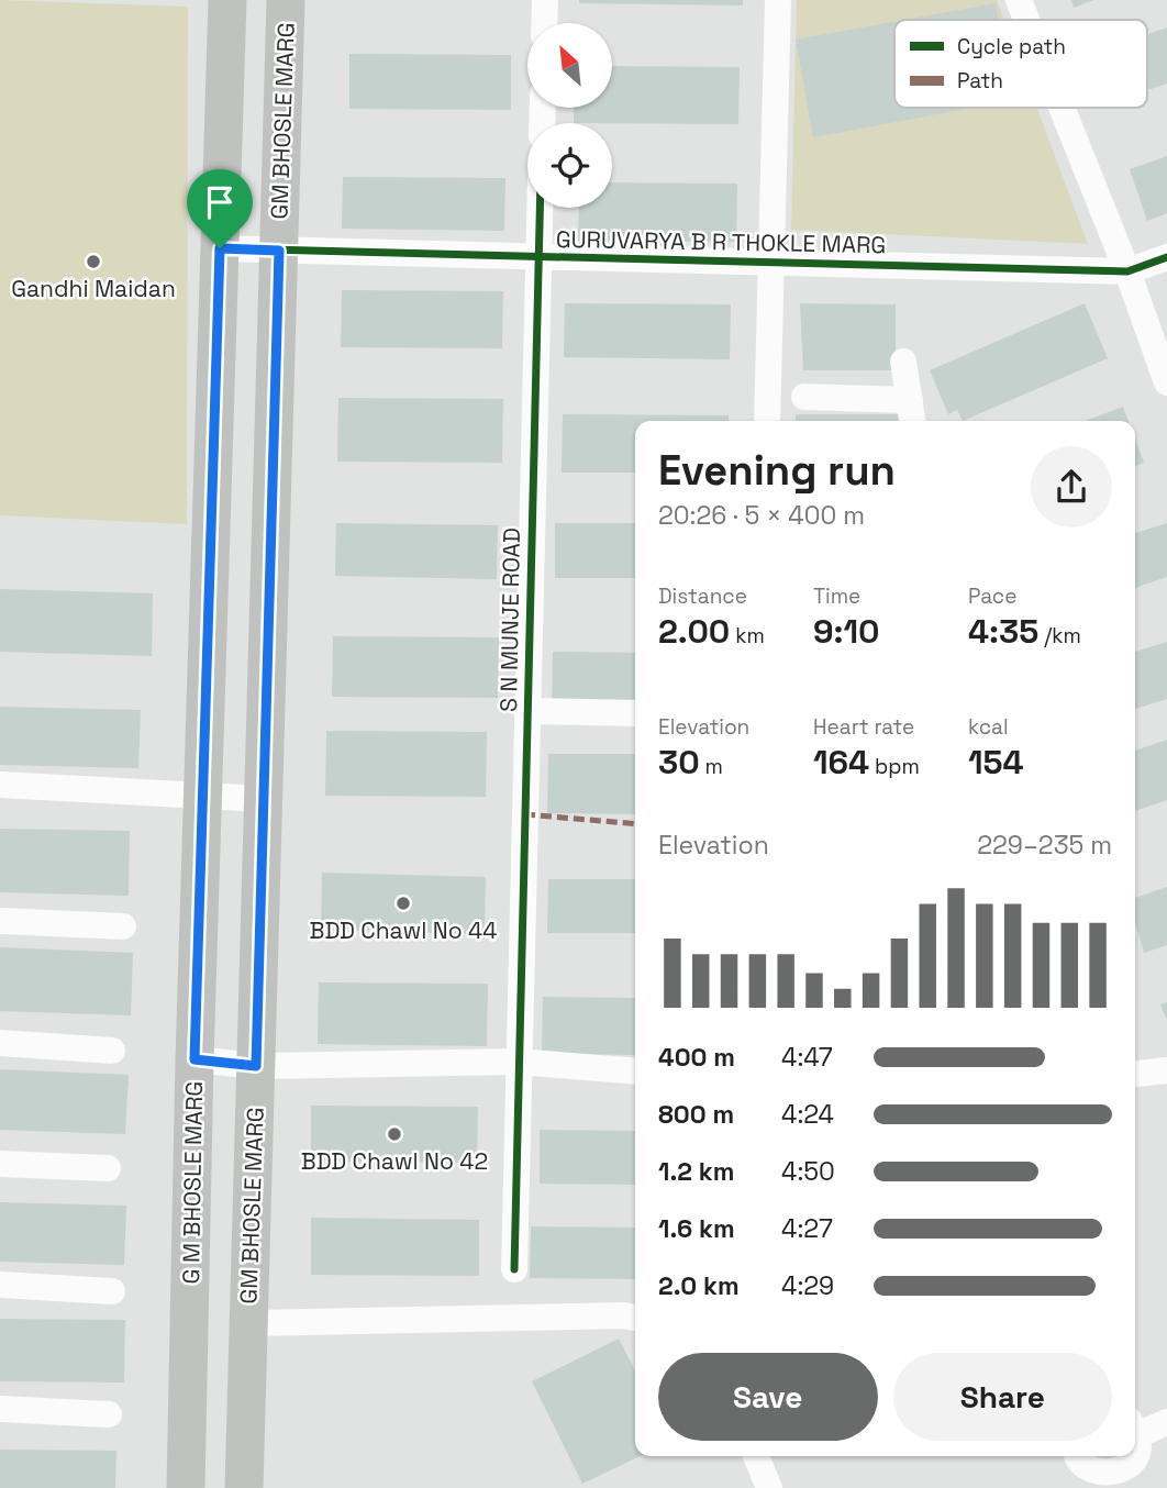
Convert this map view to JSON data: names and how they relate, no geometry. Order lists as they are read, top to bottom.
{
  "streets": {
    "main road": ["GM BHOSLE MARG", "G M BHOSLE MARG"],
    "street": ["GURUVARYA B R THOKLE MARG", "S N MUNJE ROAD"]
  },
  "crossings": [
    ["GM BHOSLE MARG", "GURUVARYA B R THOKLE MARG"],
    ["GURUVARYA B R THOKLE MARG", "S N MUNJE ROAD"],
    ["GURUVARYA B R THOKLE MARG", "G M BHOSLE MARG"]
  ],
  "places": ["Gandhi Maidan", "BDD Chawl No 44", "BDD Chawl No 42"],
  "legend": ["Cycle path", "Path"],
  "north": "top left",
  "page": {
    "heading": ["Evening run", "20:26 · 5 × 400 m"],
    "stats": [
      ["Distance", "2.00 km"],
      ["Time", "9:10"],
      ["Pace", "4:35 /km"],
      ["Elevation", "30 m"],
      ["Heart rate", "164 bpm"],
      ["kcal", "154"]
    ],
    "chart": ["Elevation", "229–235 m"],
    "list": [
      {
        "name": "400 m",
        "note": "4:47"
      },
      {
        "name": "800 m",
        "note": "4:24"
      },
      {
        "name": "1.2 km",
        "note": "4:50"
      },
      {
        "name": "1.6 km",
        "note": "4:27"
      },
      {
        "name": "2.0 km",
        "note": "4:29"
      }
    ],
    "buttons": ["Save", "Share"]
  }
}
